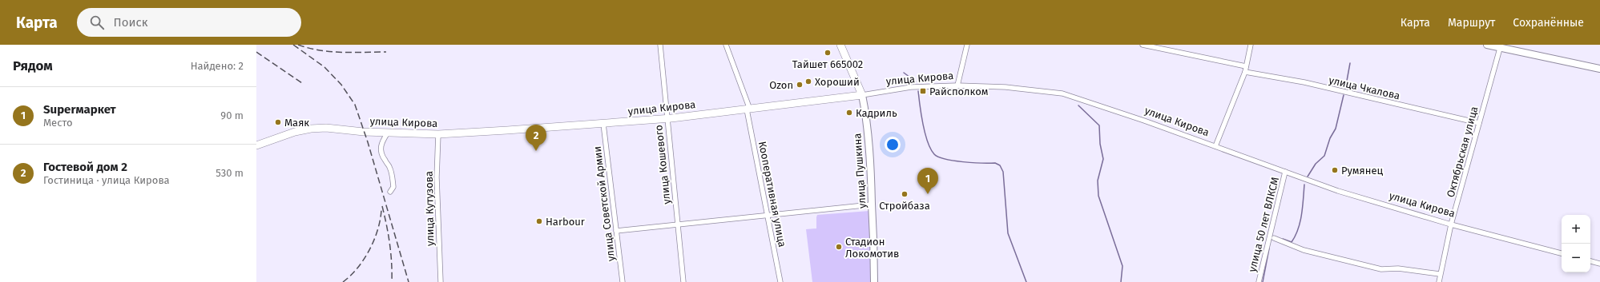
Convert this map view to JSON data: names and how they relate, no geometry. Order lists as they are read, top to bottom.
{
  "streets": {
    "main road": ["улица Кирова", "улица Пушкина"],
    "street": [
      "улица Чкалова",
      "Октябрьская улица",
      "улица Кошевого",
      "Кооперативная улица",
      "улица Советской Армии",
      "улица Кутузова",
      "улица 50 лет ВЛКСМ"
    ]
  },
  "crossings": [
    ["улица Кирова", "Октябрьская улица"],
    ["улица Кирова", "улица Кошевого"],
    ["улица Кирова", "улица Пушкина"],
    ["улица Кирова", "Кооперативная улица"],
    ["улица Кирова", "улица Советской Армии"],
    ["улица Кирова", "улица Кутузова"],
    ["улица Кирова", "улица 50 лет ВЛКСМ"],
    ["улица Чкалова", "Октябрьская улица"]
  ],
  "places": {
    "other": [
      "Тайшет 665002",
      "Хороший",
      "Ozon",
      "Кадриль",
      "Маяк",
      "Румянец",
      "Стройбаза",
      "Harbour",
      "Стадион Локомотив"
    ],
    "transit": ["Райсполком"]
  },
  "page": {
    "header": "Карта",
    "search": "Поиск",
    "nav": ["Карта", "Маршрут", "Сохранённые"],
    "heading": ["Рядом", "Найдено: 2"],
    "list": [
      {
        "mark": "1",
        "name": "Superмаркет",
        "note": "Место",
        "value": "90 m"
      },
      {
        "mark": "2",
        "name": "Гостевой дом 2",
        "note": "Гостиница · улица Кирова",
        "value": "530 m"
      }
    ],
    "pins": ["2", "1"],
    "map_buttons": ["+", "−"]
  }
}
